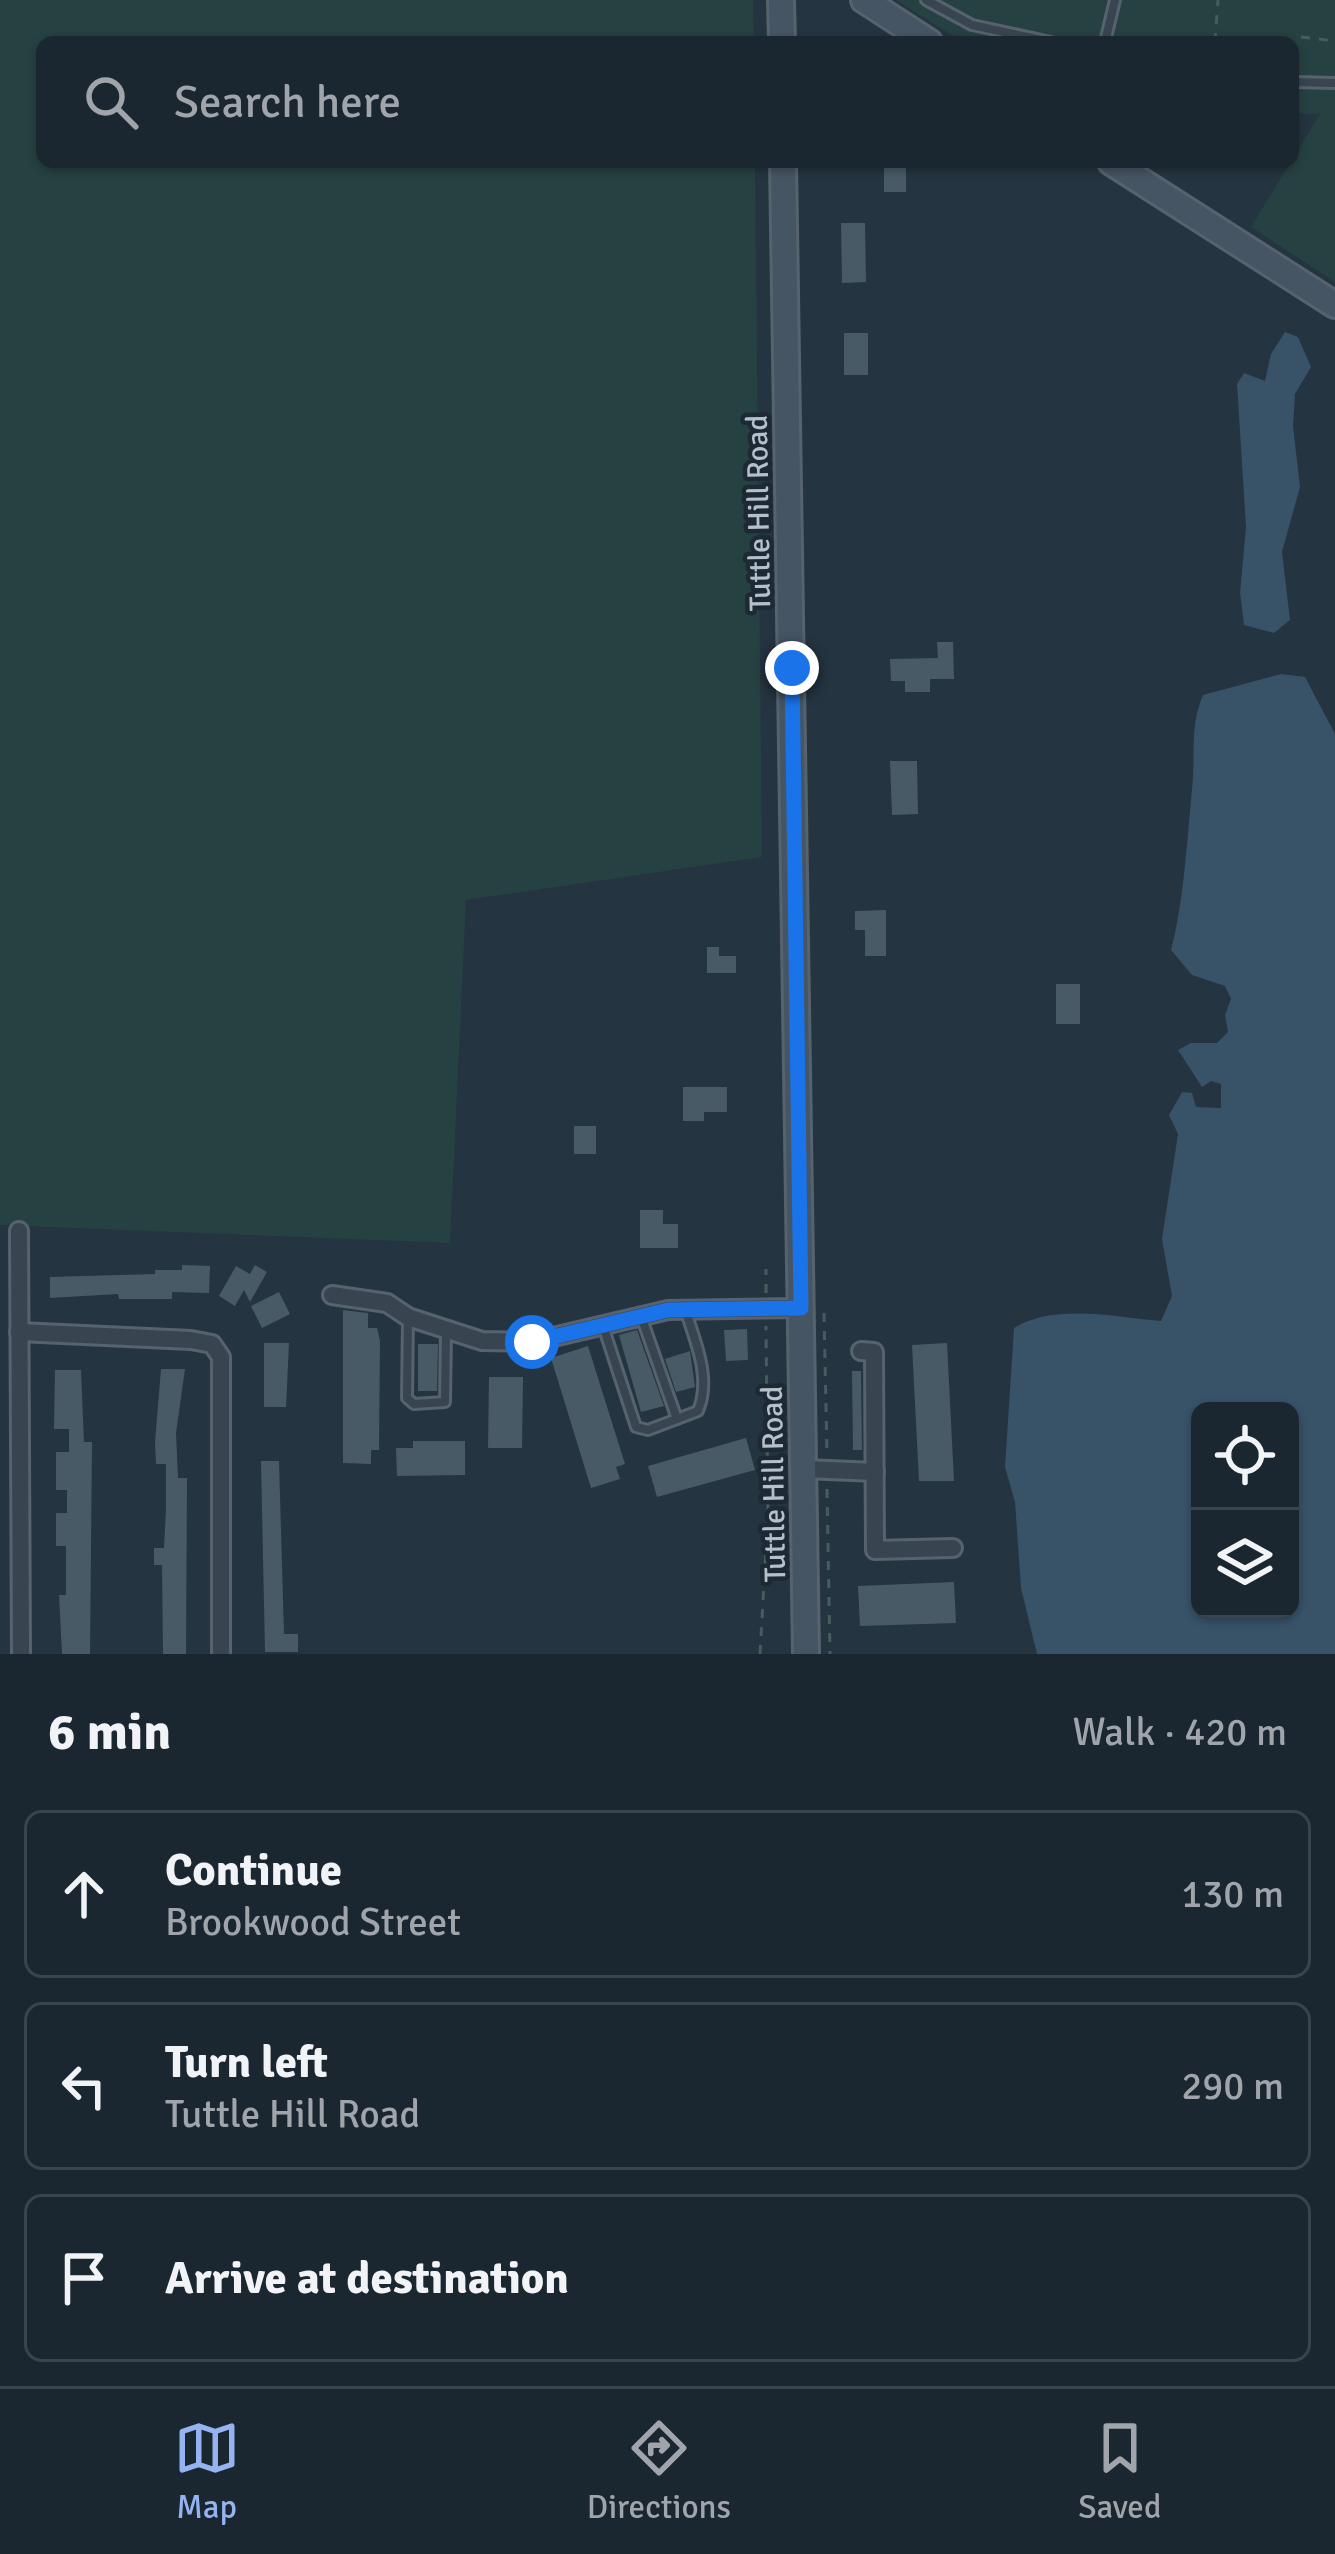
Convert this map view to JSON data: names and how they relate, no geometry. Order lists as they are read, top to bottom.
{
  "streets": {
    "main road": ["Tuttle Hill Road"]
  },
  "page": {
    "search": "Search here",
    "heading": ["6 min", "Walk · 420 m"],
    "list": [
      ["Continue", "Brookwood Street", "130 m"],
      ["Turn left", "Tuttle Hill Road", "290 m"],
      "Arrive at destination"
    ],
    "nav": ["Map", "Directions", "Saved"]
  }
}
